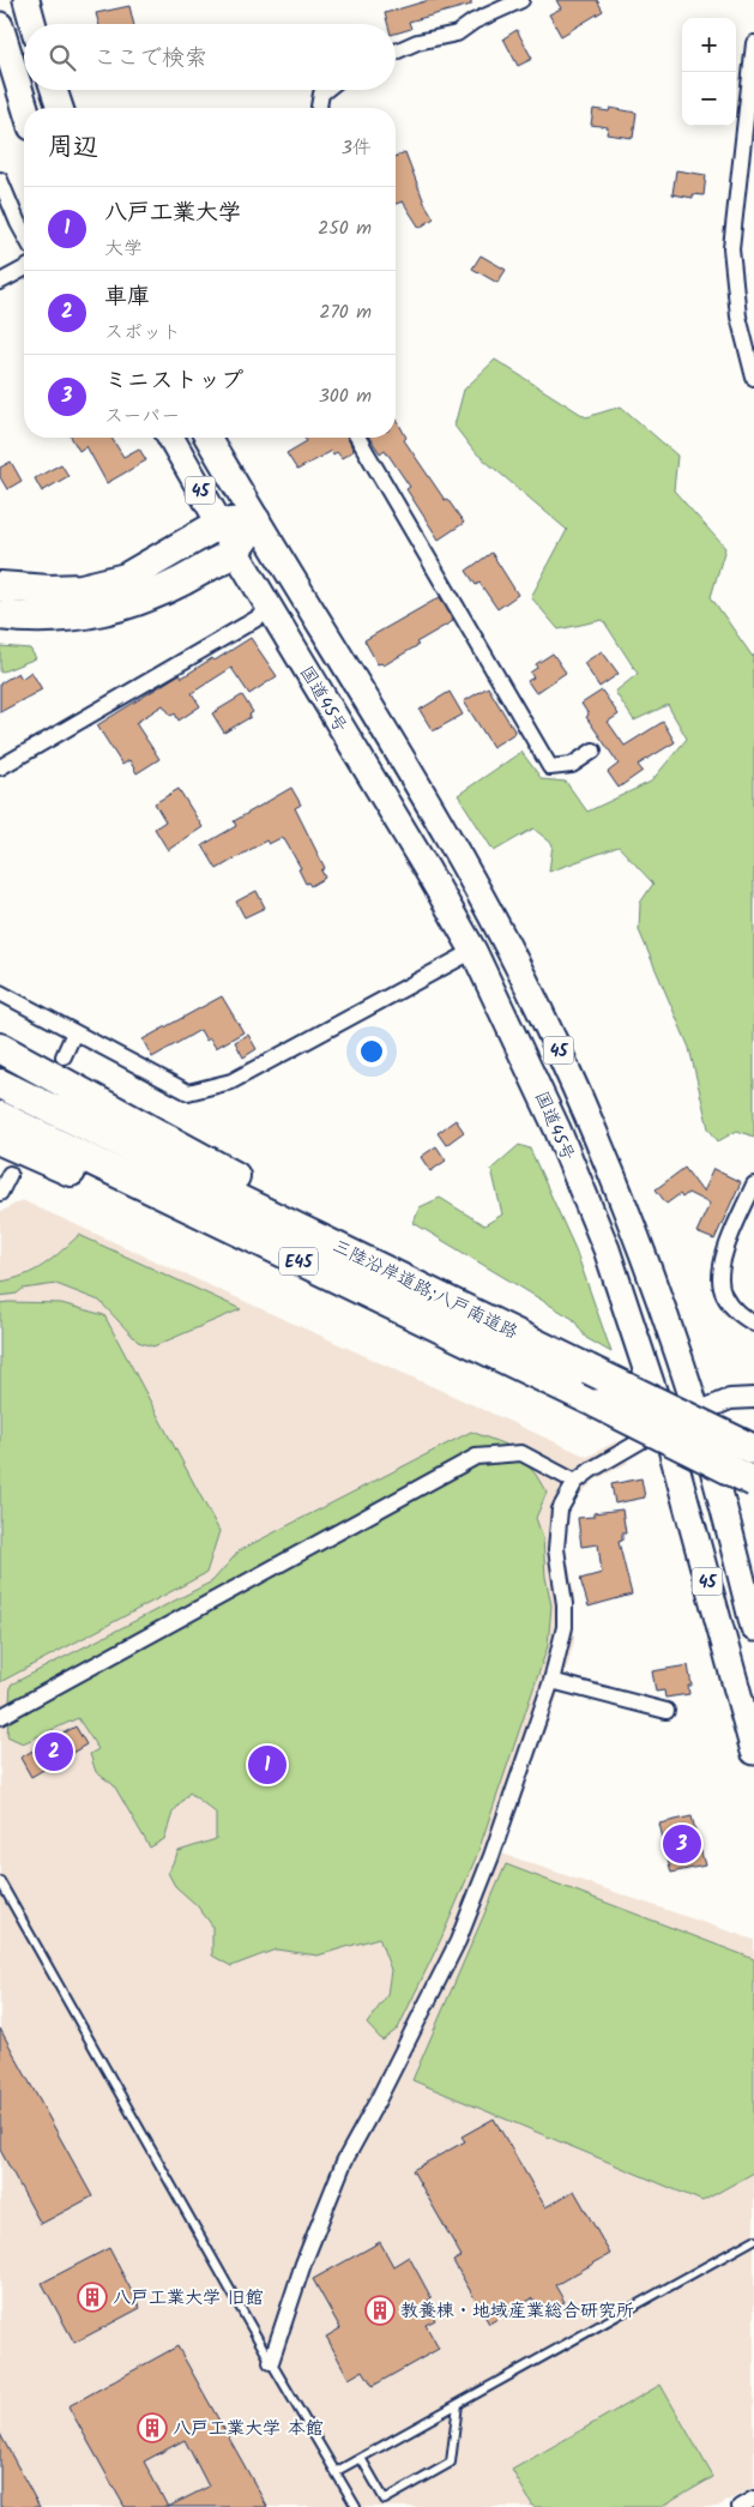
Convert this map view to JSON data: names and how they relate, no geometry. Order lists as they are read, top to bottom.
{
  "streets": {
    "highway": [
      "45",
      "国道45号",
      "E45",
      "三陸沿岸道路;八戸南道路"
    ]
  },
  "crossings": [
    ["45", "国道45号"]
  ],
  "places": {
    "building": ["八戸工業大学 旧館", "教養棟・地域産業総合研究所", "八戸工業大学 本館"]
  },
  "page": {
    "map_buttons": ["+", "−"],
    "search": "ここで検索",
    "heading": ["周辺", "3件"],
    "list": [
      {
        "mark": "1",
        "name": "八戸工業大学",
        "note": "大学",
        "value": "250 m"
      },
      {
        "mark": "2",
        "name": "車庫",
        "note": "スポット",
        "value": "270 m"
      },
      {
        "mark": "3",
        "name": "ミニストップ",
        "note": "スーパー",
        "value": "300 m"
      }
    ],
    "pins": ["2", "1", "3"]
  }
}
